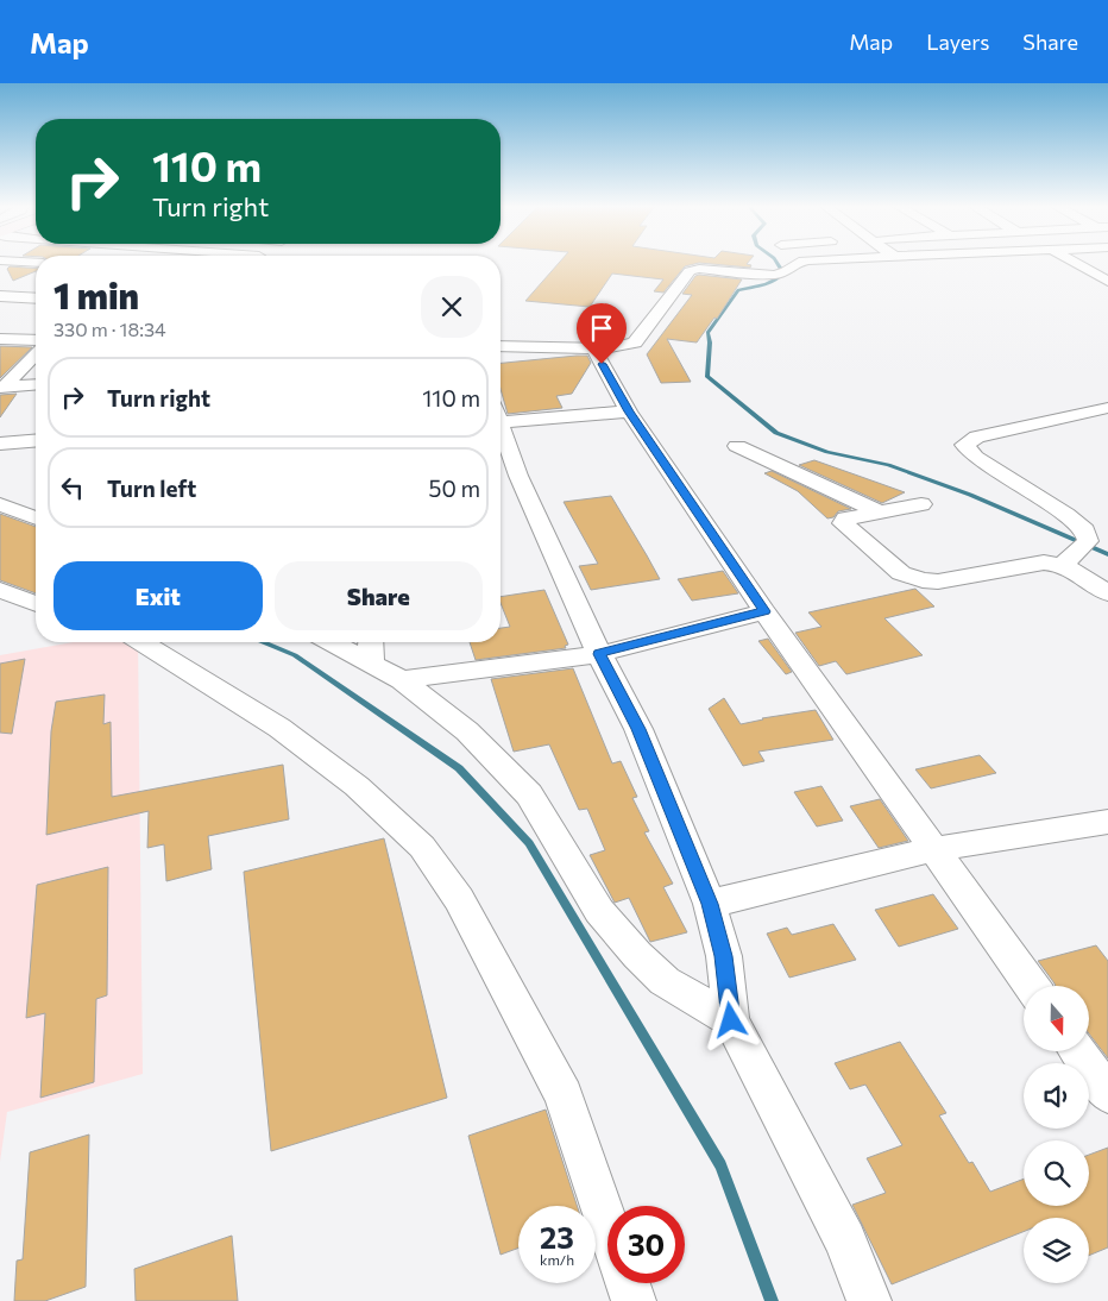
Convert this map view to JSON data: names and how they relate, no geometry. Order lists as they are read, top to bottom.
{
  "north": "bottom",
  "page": {
    "header": "Map",
    "nav": ["Map", "Layers", "Share"],
    "turn": ["110 m", "Turn right"],
    "heading": ["1 min", "330 m · 18:34"],
    "list": [
      {
        "name": "Turn right",
        "value": "110 m"
      },
      {
        "name": "Turn left",
        "value": "50 m"
      }
    ],
    "buttons": ["Exit", "Share"],
    "speed": "23 km/h",
    "limit": "30"
  }
}
